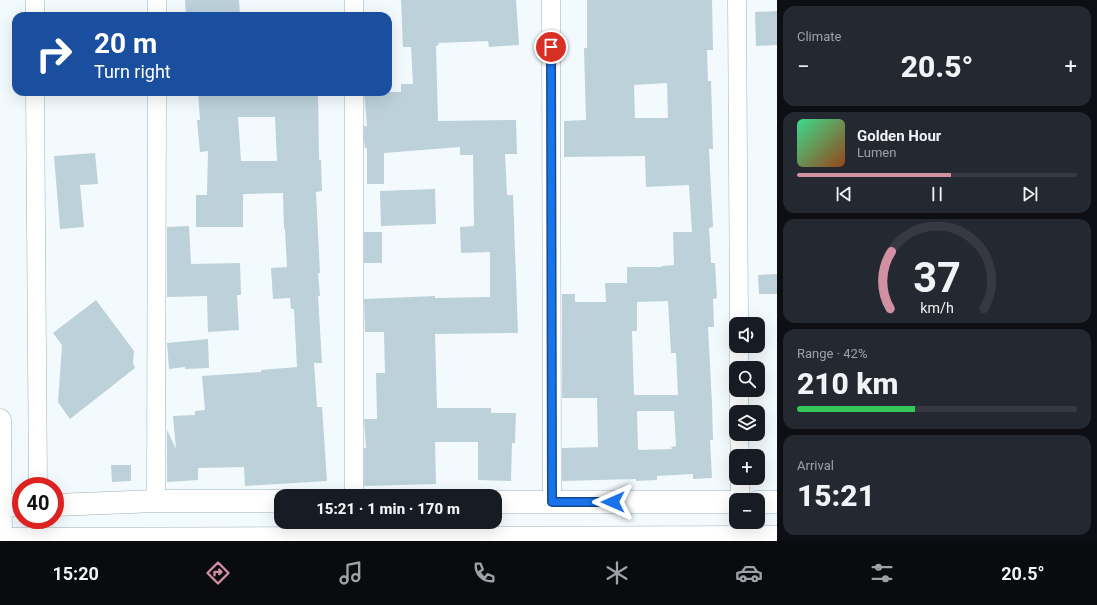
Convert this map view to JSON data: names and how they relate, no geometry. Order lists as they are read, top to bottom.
{
  "page": {
    "tile": [
      "Climate",
      ["Range · 42%", "210 km"],
      ["Arrival", "15:21"]
    ],
    "turn": ["20 m", "Turn right"],
    "heat": ["−", "20.5°", "+"],
    "song": ["Golden Hour", "Lumen"],
    "map_buttons": ["+", "−"],
    "limit": "40",
    "trip": "15:21 · 1 min · 170 m",
    "tabs": ["15:20", "20.5°"],
    "gauge": ["37", "km/h"]
  }
}
